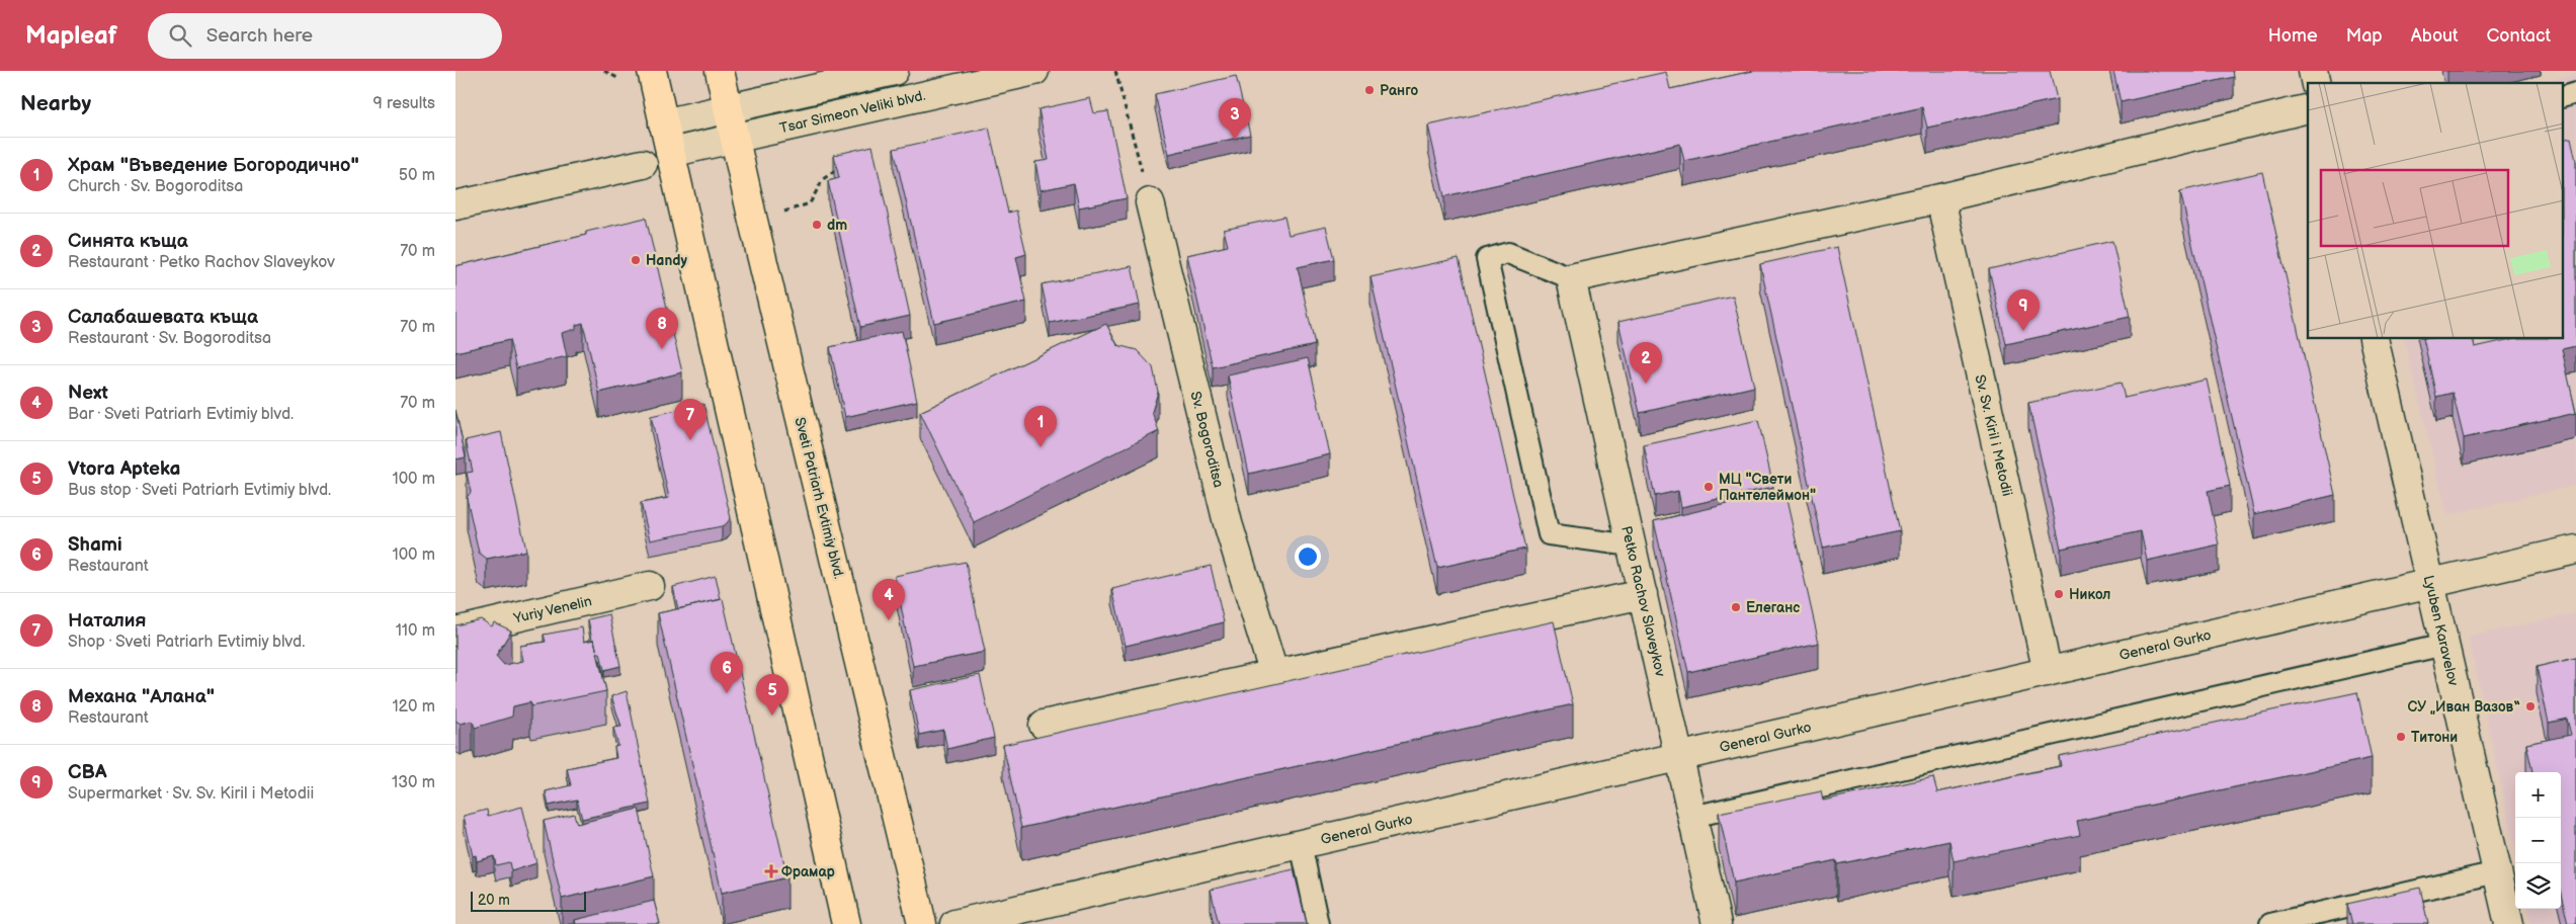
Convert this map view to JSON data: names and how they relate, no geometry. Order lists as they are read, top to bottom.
{
  "streets": {
    "main road": ["Sveti Patriarh Evtimiy blvd."],
    "street": [
      "Tsar Simeon Veliki blvd.",
      "Sv. Sv. Kiril i Metodii",
      "Sv. Bogoroditsa",
      "Petko Rachov Slaveykov",
      "Yuriy Venelin",
      "Lyuben Karavelov",
      "General Gurko"
    ]
  },
  "crossings": [
    ["Tsar Simeon Veliki blvd.", "Sveti Patriarh Evtimiy blvd."],
    ["Sv. Sv. Kiril i Metodii", "General Gurko"],
    ["Petko Rachov Slaveykov", "General Gurko"],
    ["Lyuben Karavelov", "General Gurko"]
  ],
  "places": {
    "other": [
      "Ранго",
      "dm",
      "Handy",
      "МЦ \"Свети Пантелеймон\"",
      "Никол",
      "Елеганс",
      "СУ „Иван Вазов“",
      "Титони"
    ],
    "health": ["Фрамар"]
  },
  "scale_bar": "20 m",
  "page": {
    "header": "Mapleaf",
    "search": "Search here",
    "nav": [
      "Home",
      "Map",
      "About",
      "Contact"
    ],
    "heading": ["Nearby", "9 results"],
    "pins": [
      "3",
      "9",
      "8",
      "2",
      "7",
      "1",
      "4",
      "6",
      "5"
    ],
    "list": [
      {
        "mark": "1",
        "name": "Храм \"Въведение Богородично\"",
        "note": "Church · Sv. Bogoroditsa",
        "value": "50 m"
      },
      {
        "mark": "2",
        "name": "Синята къща",
        "note": "Restaurant · Petko Rachov Slaveykov",
        "value": "70 m"
      },
      {
        "mark": "3",
        "name": "Салабашевата къща",
        "note": "Restaurant · Sv. Bogoroditsa",
        "value": "70 m"
      },
      {
        "mark": "4",
        "name": "Next",
        "note": "Bar · Sveti Patriarh Evtimiy blvd.",
        "value": "70 m"
      },
      {
        "mark": "5",
        "name": "Vtora Apteka",
        "note": "Bus stop · Sveti Patriarh Evtimiy blvd.",
        "value": "100 m"
      },
      {
        "mark": "6",
        "name": "Shami",
        "note": "Restaurant",
        "value": "100 m"
      },
      {
        "mark": "7",
        "name": "Наталия",
        "note": "Shop · Sveti Patriarh Evtimiy blvd.",
        "value": "110 m"
      },
      {
        "mark": "8",
        "name": "Механа \"Алана\"",
        "note": "Restaurant",
        "value": "120 m"
      },
      {
        "mark": "9",
        "name": "CBA",
        "note": "Supermarket · Sv. Sv. Kiril i Metodii",
        "value": "130 m"
      }
    ],
    "map_buttons": ["+", "−"],
    "scale": "20 m"
  }
}
